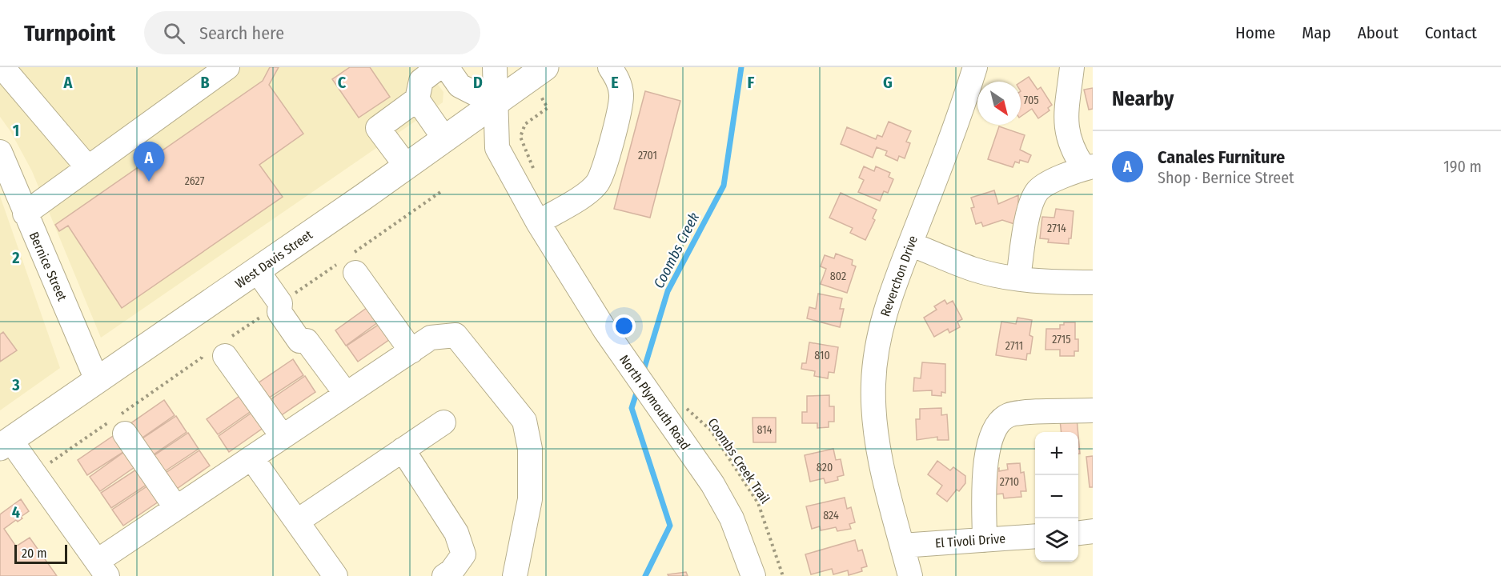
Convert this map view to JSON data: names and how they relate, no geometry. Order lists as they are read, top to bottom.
{
  "streets": {
    "main road": ["West Davis Street"],
    "street": [
      "Bernice Street",
      "Reverchon Drive",
      "North Plymouth Road",
      "El Tivoli Drive"
    ],
    "path": ["Coombs Creek Trail"]
  },
  "crossings": [
    ["West Davis Street", "Bernice Street"],
    ["West Davis Street", "North Plymouth Road"],
    ["Reverchon Drive", "El Tivoli Drive"],
    ["North Plymouth Road", "Coombs Creek Trail"]
  ],
  "water": ["Coombs Creek"],
  "house_numbers": [
    "705",
    "2701",
    "2627",
    "2714",
    "802",
    "2715",
    "2711",
    "810",
    "814",
    "820",
    "2710",
    "824"
  ],
  "scale_bar": "20 m",
  "north": "bottom right",
  "page": {
    "header": "Turnpoint",
    "search": "Search here",
    "nav": [
      "Home",
      "Map",
      "About",
      "Contact"
    ],
    "heading": "Nearby",
    "list": [
      {
        "mark": "A",
        "name": "Canales Furniture",
        "note": "Shop · Bernice Street",
        "value": "190 m"
      }
    ],
    "pins": "A",
    "map_buttons": ["+", "−"],
    "scale": "20 m"
  },
  "grid": {
    "columns": [
      "A",
      "B",
      "C",
      "D",
      "E",
      "F",
      "G"
    ],
    "rows": [
      "1",
      "2",
      "3",
      "4"
    ]
  }
}
